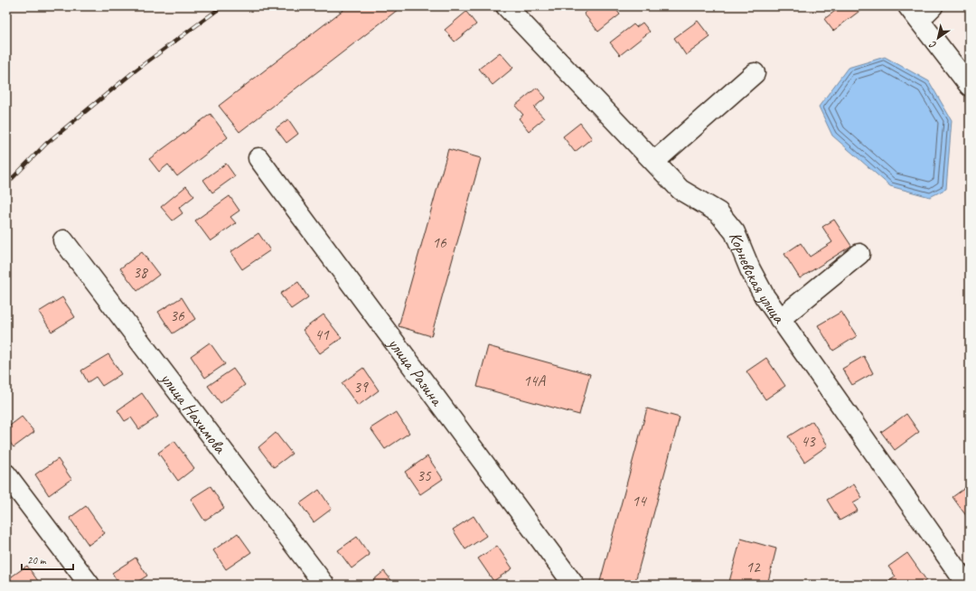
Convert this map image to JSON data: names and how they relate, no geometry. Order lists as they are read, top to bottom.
{
  "streets": {
    "street": ["Корневская улица", "улица Разина", "улица Нахимова"]
  },
  "house_numbers": [
    "16",
    "38",
    "36",
    "41",
    "14А",
    "39",
    "43",
    "35",
    "14",
    "12"
  ],
  "scale_bar": "20 m",
  "north": "bottom left"
}
